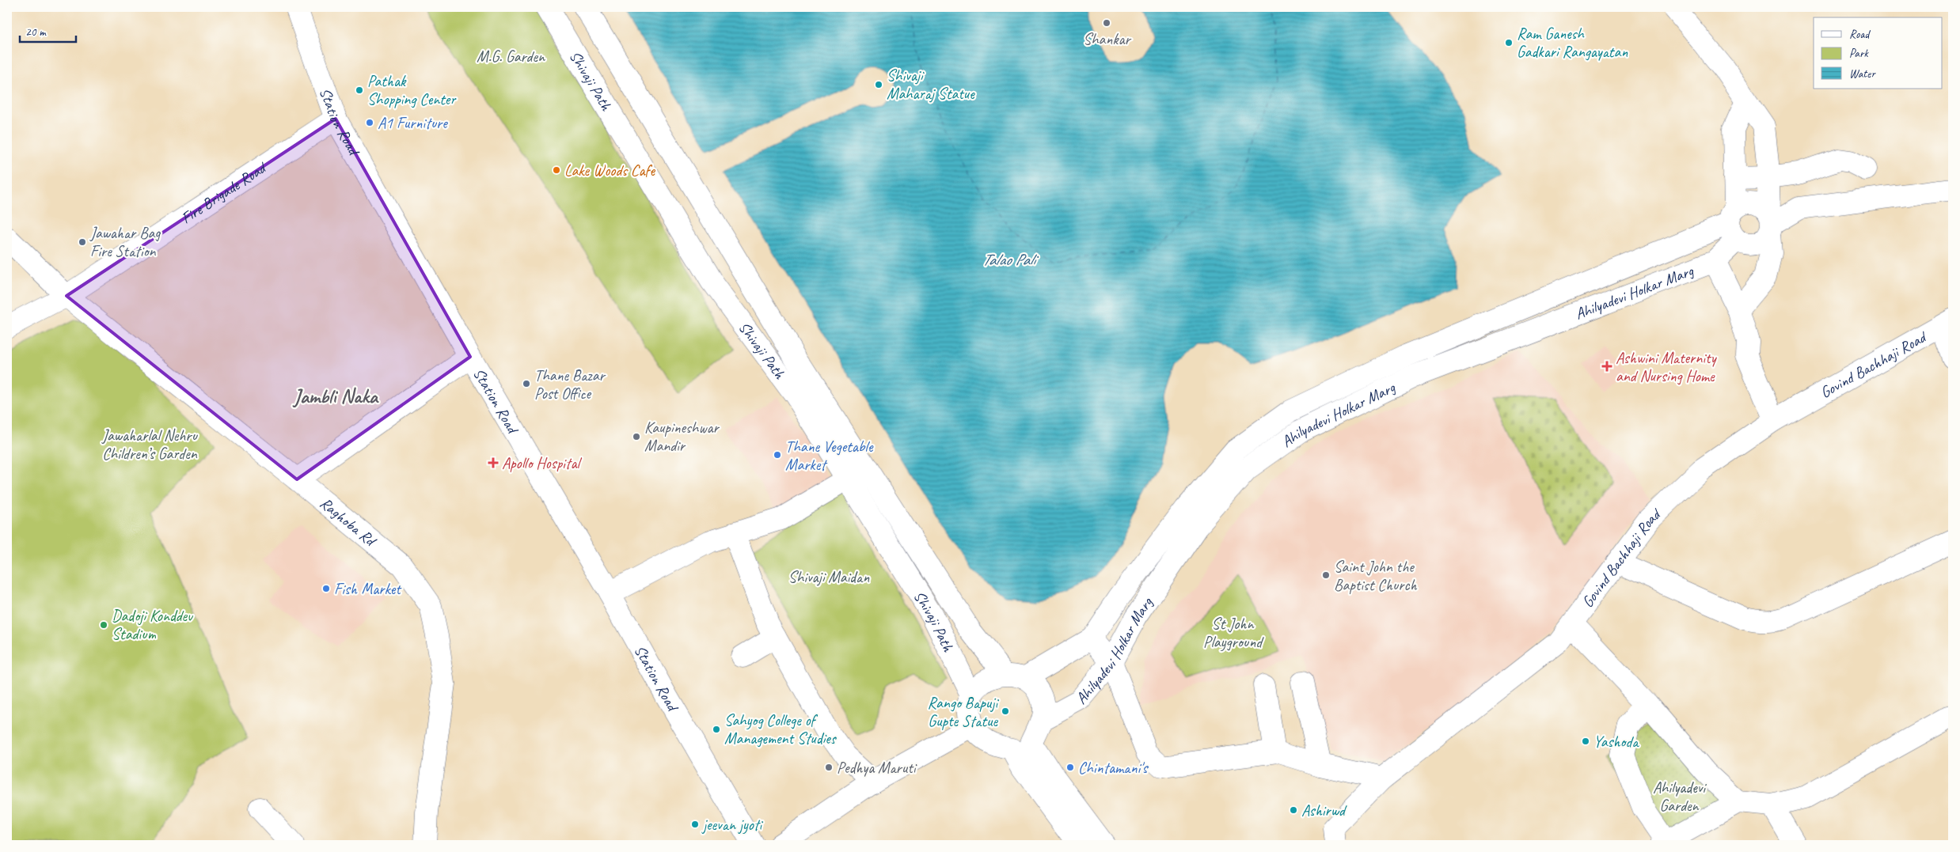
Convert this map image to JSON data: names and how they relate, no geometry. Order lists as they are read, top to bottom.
{
  "streets": {
    "street": [
      "Shivaji Path",
      "Station Road",
      "Fire Brigade Road",
      "Ahilyadevi Holkar Marg",
      "Govind Bachhaji Road",
      "Raghoba Rd"
    ]
  },
  "crossings": [
    ["Shivaji Path", "Ahilyadevi Holkar Marg"],
    ["Station Road", "Fire Brigade Road"],
    ["Fire Brigade Road", "Raghoba Rd"]
  ],
  "districts": ["Jambli Naka"],
  "water": ["Talao Pali"],
  "parks": [
    "M.G. Garden",
    "Jawaharlal Nehru Children’s Garden",
    "Shivaji Maidan",
    "St John Playground",
    "Ahilyadevi Garden"
  ],
  "places": {
    "other": [
      "Shankar",
      "Ram Ganesh Gadkari Rangayatan",
      "Shivaji Maharaj Statue",
      "Pathak Shopping Center",
      "A1 Furniture",
      "Lake Woods Cafe",
      "Jawahar Bag Fire Station",
      "Thane Bazar Post Office",
      "Kaupineshwar Mandir",
      "Thane Vegetable Market",
      "Saint John the Baptist Church",
      "Fish Market",
      "Dadoji Konddev Stadium",
      "Rango Bapuji Gupte Statue",
      "Sahyog College of Management Studies",
      "Yashoda",
      "Pedhya Maruti",
      "Chintamani's",
      "Ashirwd",
      "jeevan jyoti"
    ],
    "health": ["Ashwini Maternity and Nursing Home", "Apollo Hospital"]
  },
  "legend": ["Road", "Park", "Water"],
  "scale_bar": "20 m"
}
